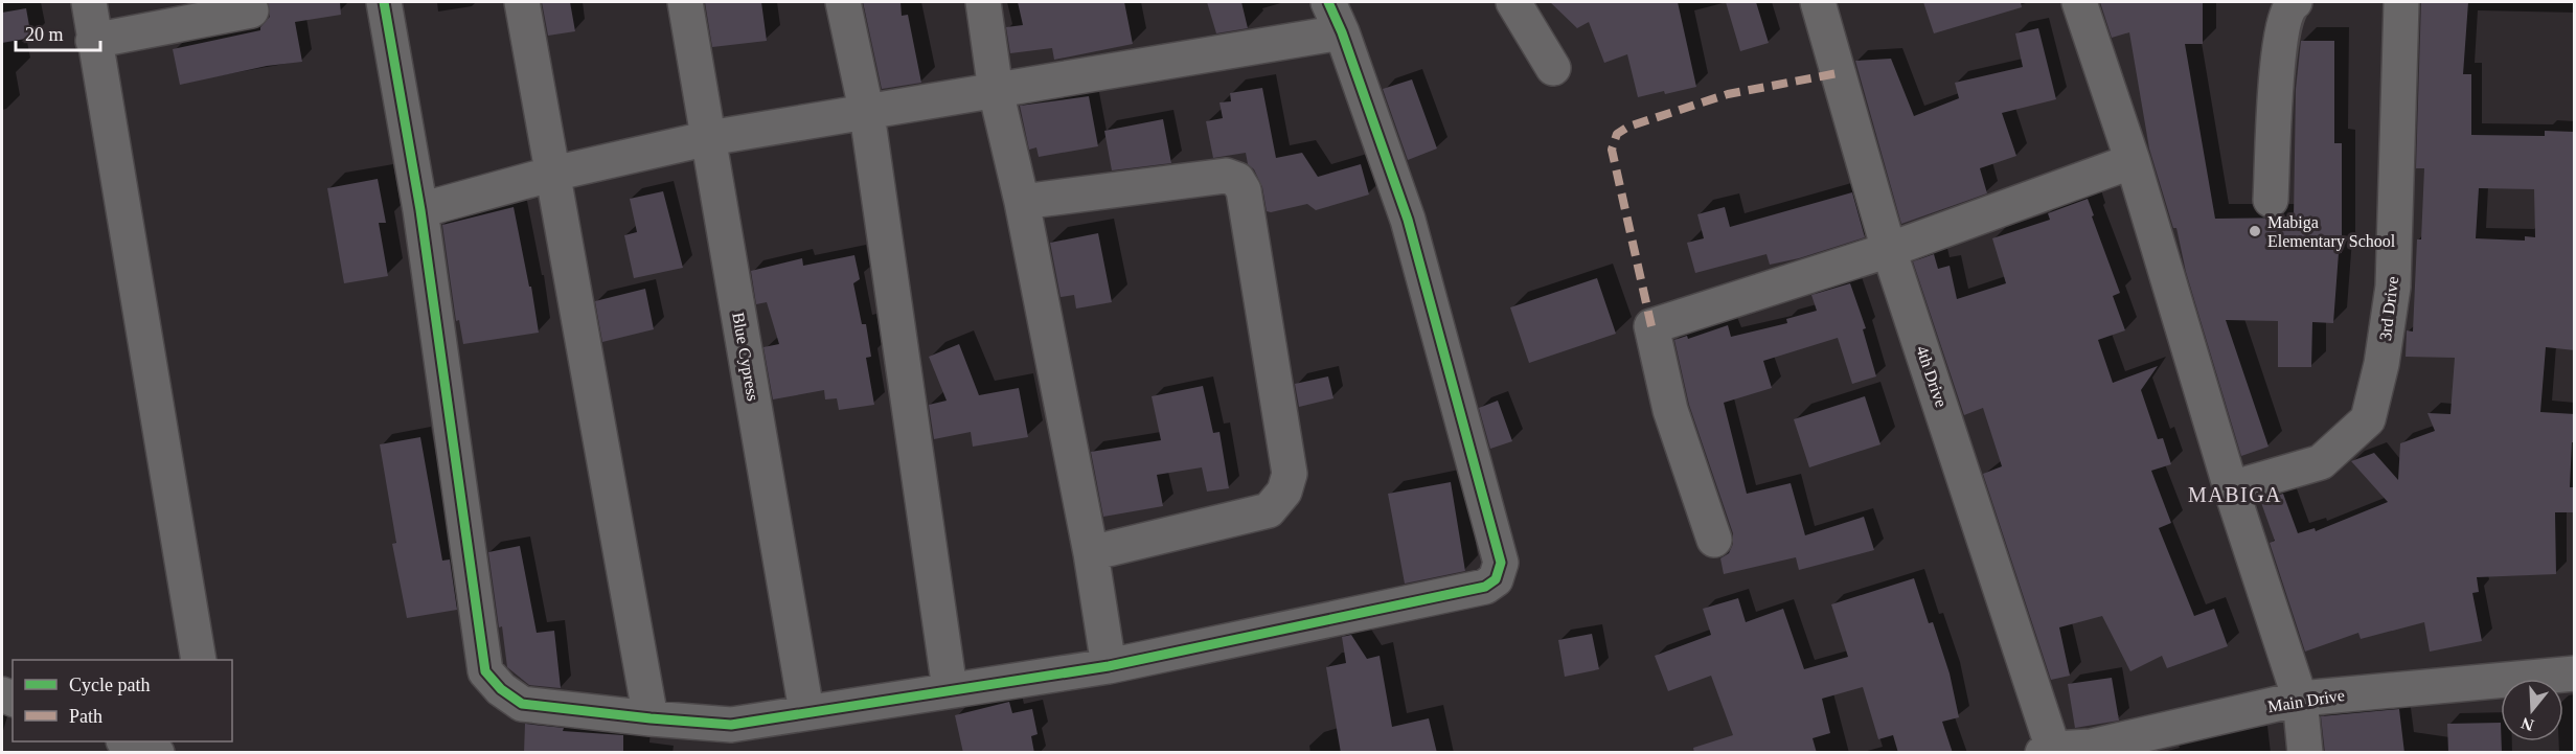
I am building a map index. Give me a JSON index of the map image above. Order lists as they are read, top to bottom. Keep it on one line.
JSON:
{"streets":{"street":["3rd Drive","Blue Cypress","4th Drive","Main Drive"]},"crossings":[["4th Drive","Main Drive"]],"districts":["MABIGA"],"places":["Mabiga Elementary School"],"legend":["Cycle path","Path"],"scale_bar":"20 m","north":"bottom"}
